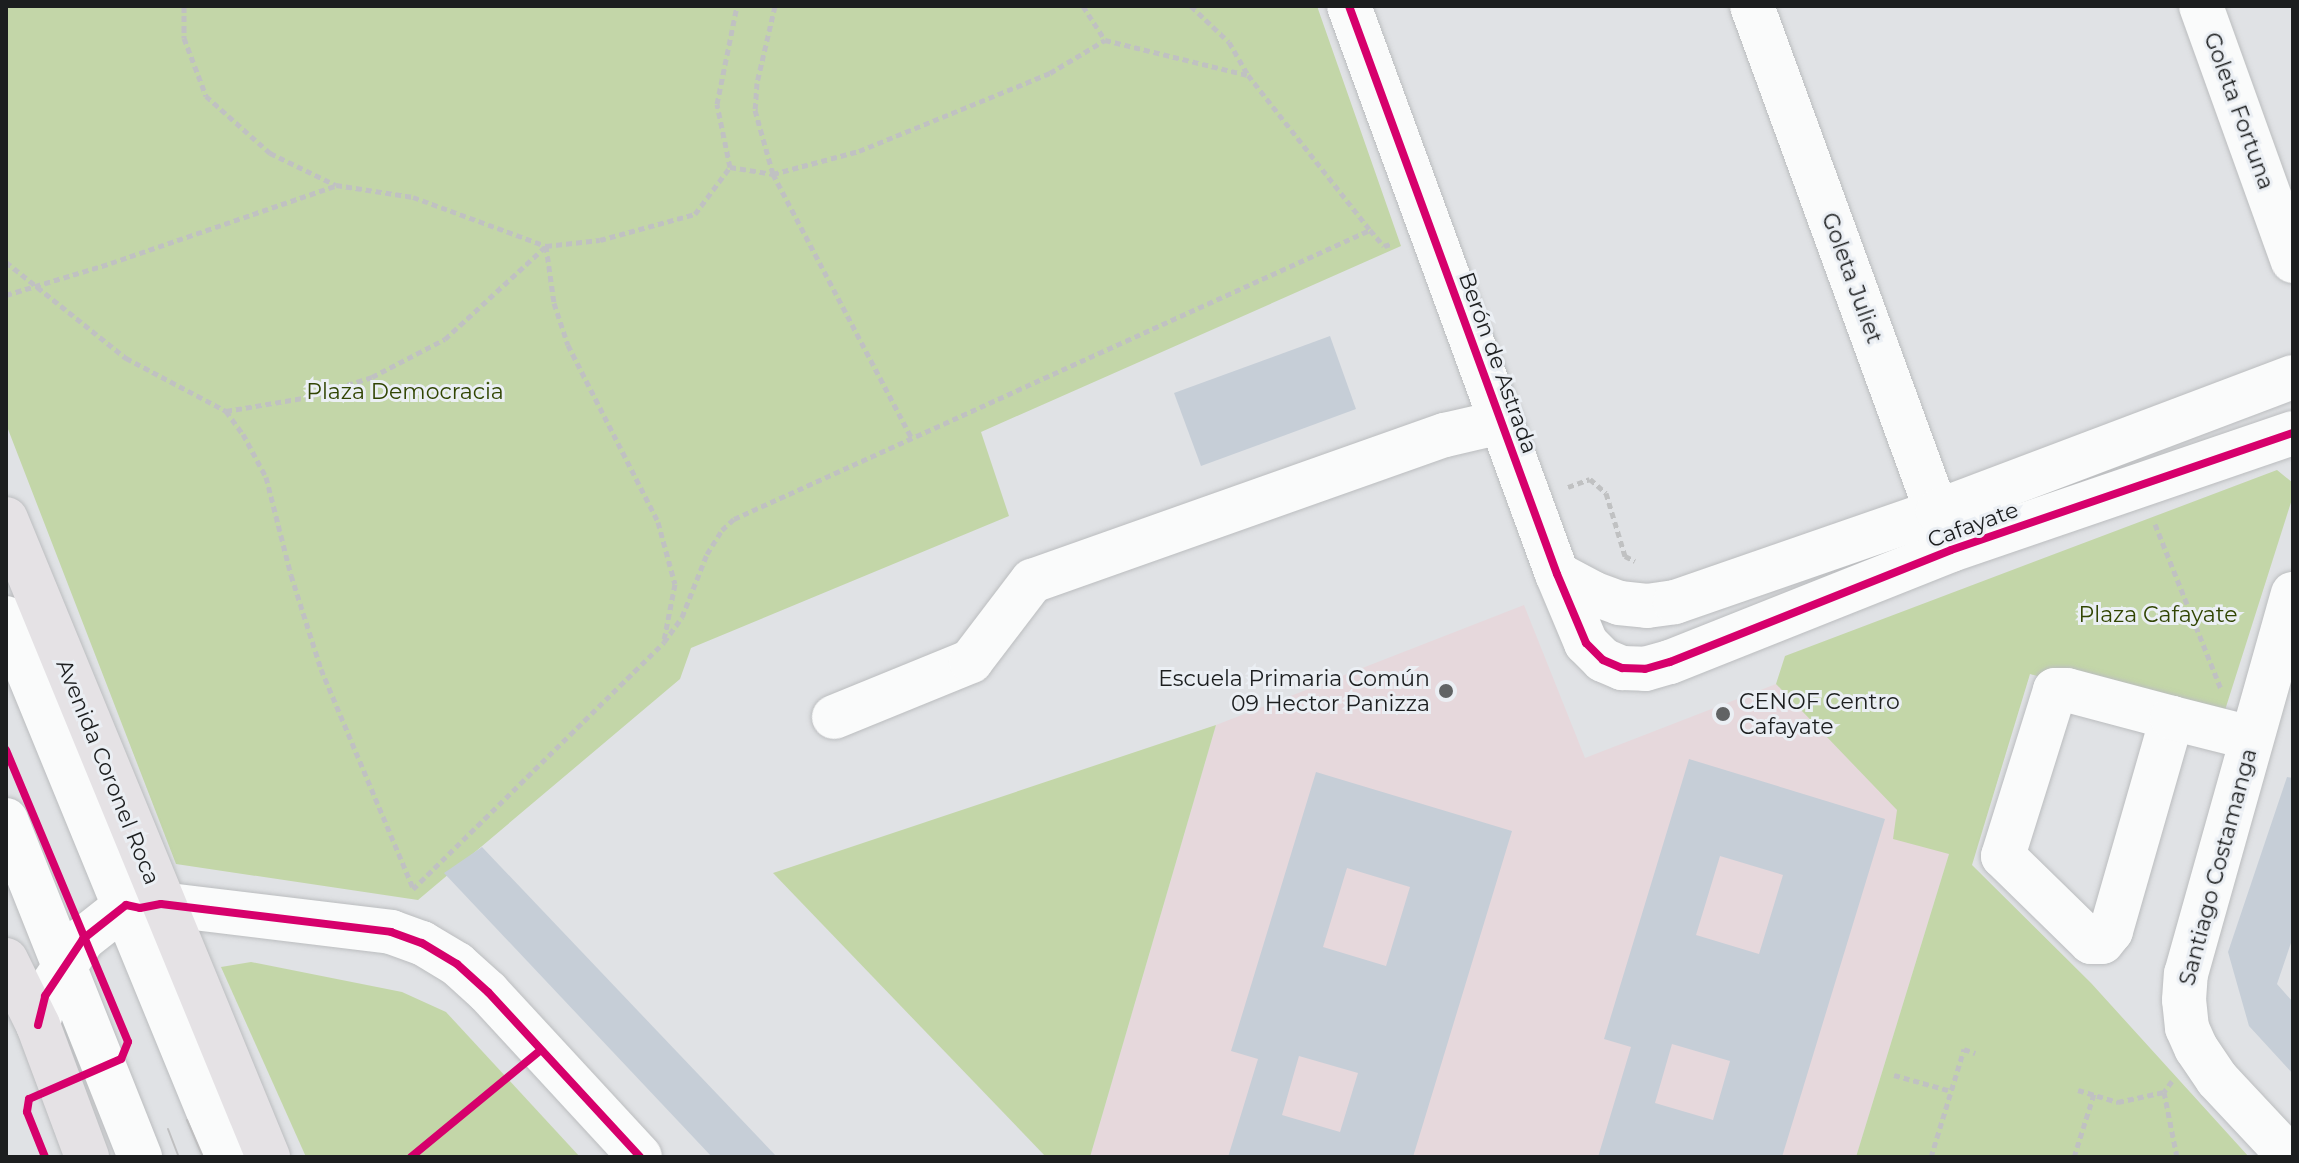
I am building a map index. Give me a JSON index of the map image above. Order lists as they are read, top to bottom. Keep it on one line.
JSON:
{"streets":{"main road":["Avenida Coronel Roca"],"street":["Goleta Fortuna","Goleta Juliet","Berón de Astrada","Cafayate","Santiago Costamanga"]},"crossings":[["Goleta Juliet","Cafayate"],["Berón de Astrada","Cafayate"]],"parks":["Plaza Democracia","Plaza Cafayate"],"places":["Escuela Primaria Común 09 Hector Panizza","CENOF Centro Cafayate"]}
